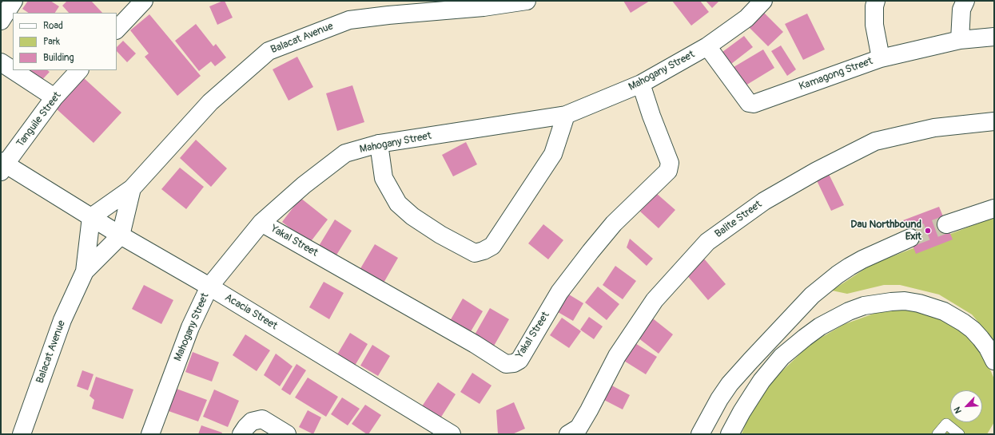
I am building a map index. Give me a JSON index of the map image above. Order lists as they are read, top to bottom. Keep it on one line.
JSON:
{"streets":{"main road":["Balacat Avenue","Mahogany Street","Kamagong Street","Tanguile Street","Balite Street","Yakal Street","Acacia Street"]},"crossings":[["Balacat Avenue","Acacia Street"],["Mahogany Street","Kamagong Street"],["Mahogany Street","Yakal Street"],["Mahogany Street","Acacia Street"],["Tanguile Street","Acacia Street"]],"places":["Dau Northbound Exit"],"legend":["Road","Park","Building"],"north":"bottom left"}
